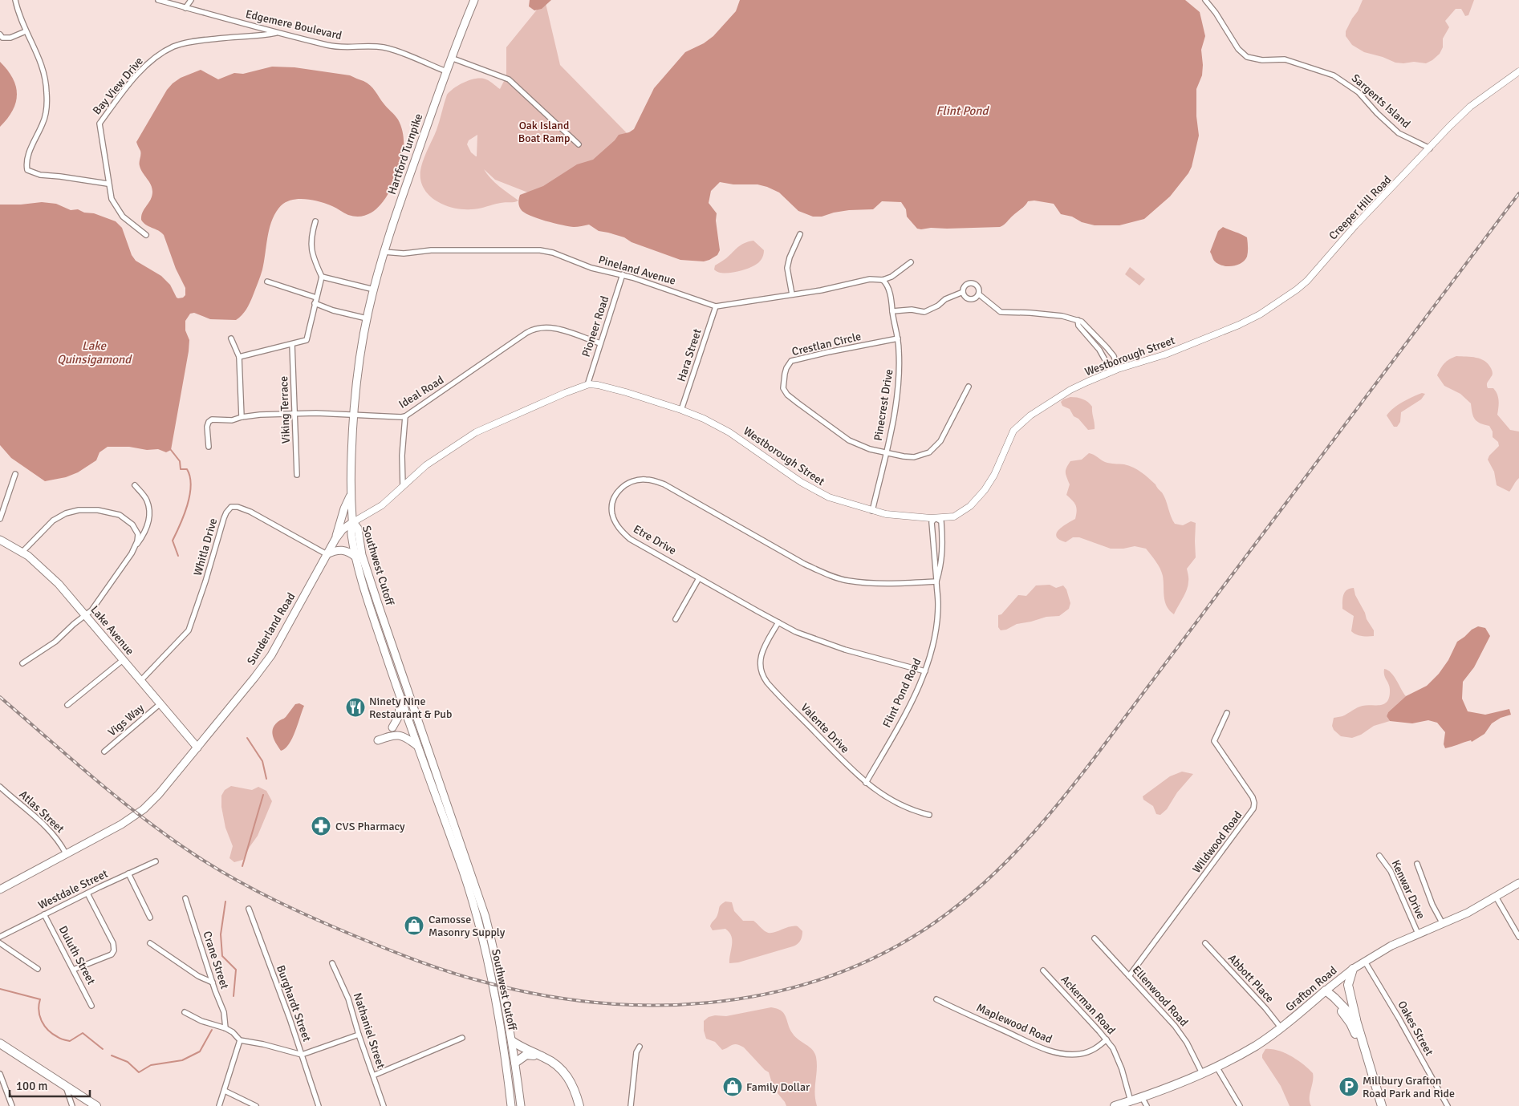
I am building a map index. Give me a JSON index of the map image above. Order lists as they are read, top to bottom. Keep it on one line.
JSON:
{"streets":{"highway":["Grafton Road"],"main road":["Hartford Turnpike","Southwest Cutoff","Sunderland Road","Lake Avenue"],"street":["Edgemere Boulevard","Bay View Drive","Sargents Island","Creeper Hill Road","Pineland Avenue","Pioneer Road","Crestlan Circle","Hara Street","Westborough Street","Ideal Road","Pinecrest Drive","Viking Terrace","Etre Drive","Whitla Drive","Flint Pond Road","Vigs Way","Valente Drive","Atlas Street","Wildwood Road","Westdale Street","Kenwar Drive","Duluth Street","Crane Street","Abbott Place","Ellenwood Road","Burghardt Street","Ackerman Road","Maplewood Road","Oakes Street","Nathaniel Street"]},"crossings":[["Edgemere Boulevard","Bay View Drive"],["Edgemere Boulevard","Hartford Turnpike"],["Sargents Island","Creeper Hill Road"],["Hartford Turnpike","Pineland Avenue"],["Creeper Hill Road","Westborough Street"],["Pineland Avenue","Pioneer Road"],["Pineland Avenue","Hara Street"],["Pineland Avenue","Pinecrest Drive"],["Pioneer Road","Westborough Street"],["Pioneer Road","Ideal Road"],["Crestlan Circle","Pinecrest Drive"],["Hara Street","Westborough Street"],["Westborough Street","Pinecrest Drive"],["Westborough Street","Southwest Cutoff"],["Westborough Street","Sunderland Road"],["Westborough Street","Flint Pond Road"],["Ideal Road","Viking Terrace"],["Etre Drive","Flint Pond Road"],["Etre Drive","Valente Drive"],["Whitla Drive","Sunderland Road"],["Whitla Drive","Lake Avenue"],["Southwest Cutoff","Sunderland Road"],["Sunderland Road","Lake Avenue"],["Sunderland Road","Atlas Street"],["Lake Avenue","Vigs Way"],["Flint Pond Road","Valente Drive"],["Wildwood Road","Ellenwood Road"],["Westdale Street","Duluth Street"],["Kenwar Drive","Grafton Road"],["Abbott Place","Grafton Road"],["Grafton Road","Ellenwood Road"],["Grafton Road","Ackerman Road"],["Grafton Road","Oakes Street"],["Ackerman Road","Maplewood Road"]],"water":["Flint Pond","Lake Quinsigamond"],"parks":["Oak Island Boat Ramp"],"places":{"restaurant":["Ninety Nine Restaurant & Pub"],"pharmacy":["CVS Pharmacy"],"shop":["Camosse Masonry Supply","Family Dollar"],"parking":["Millbury Grafton Road Park and Ride"]},"scale_bar":"100 m"}
